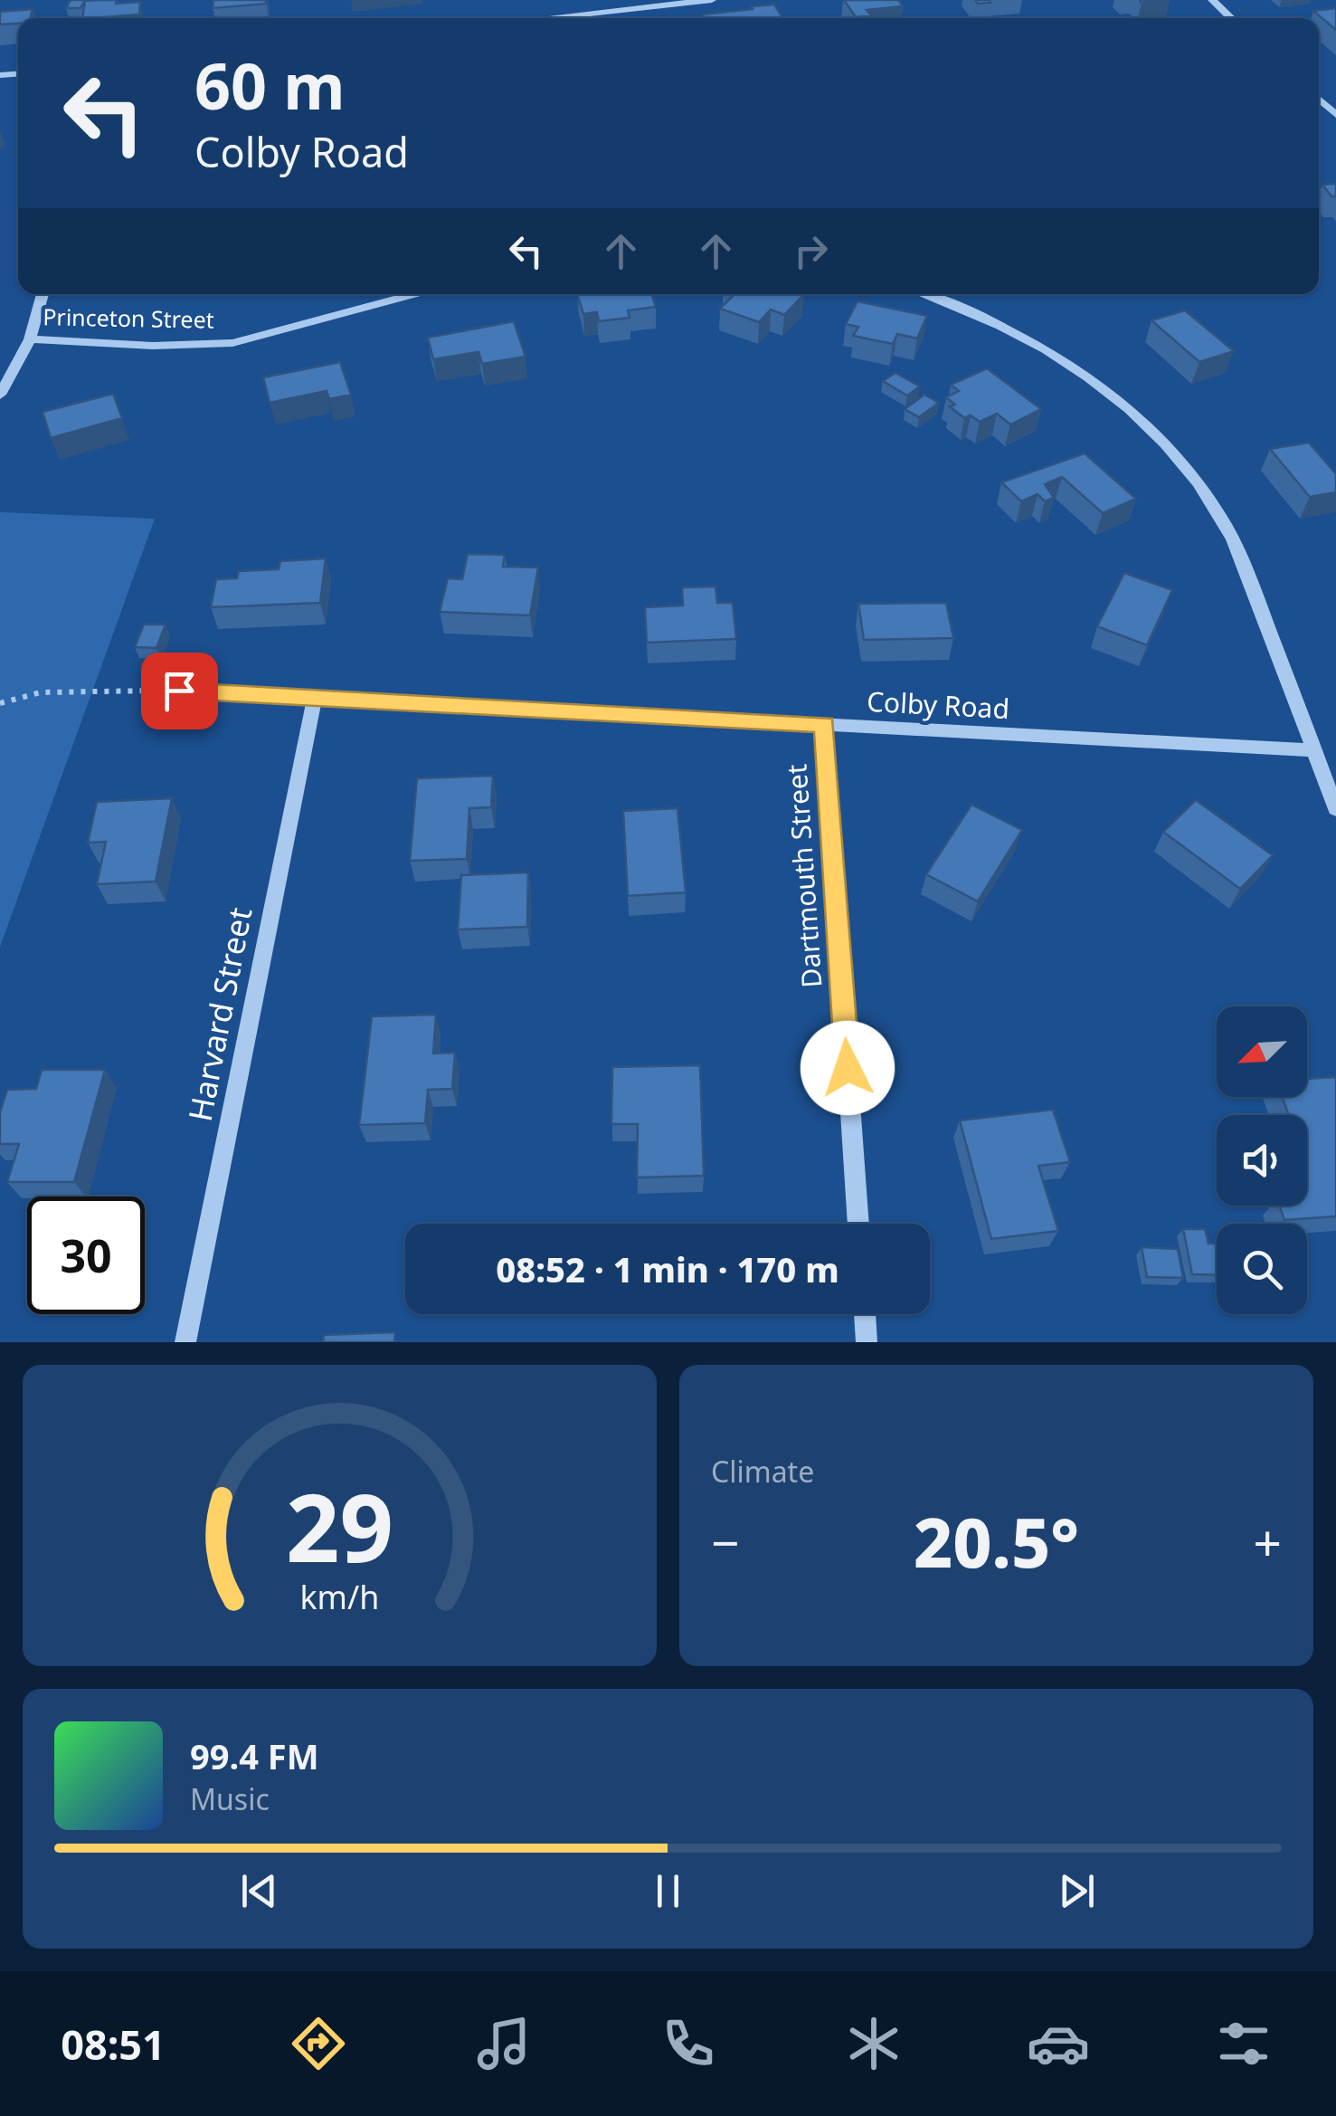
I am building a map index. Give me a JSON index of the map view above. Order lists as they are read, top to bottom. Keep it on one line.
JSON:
{"streets":{"street":["Princeton Street","Colby Road","Dartmouth Street","Harvard Street"]},"crossings":[["Colby Road","Dartmouth Street"],["Colby Road","Harvard Street"]],"north":"bottom left","page":{"turn":["60 m","Colby Road"],"limit":"30","trip":"08:52 · 1 min · 170 m","tile":"Climate","heat":["−","20.5°","+"],"song":["99.4 FM","Music"],"tabs":"08:51","gauge":["29","km/h"]}}
